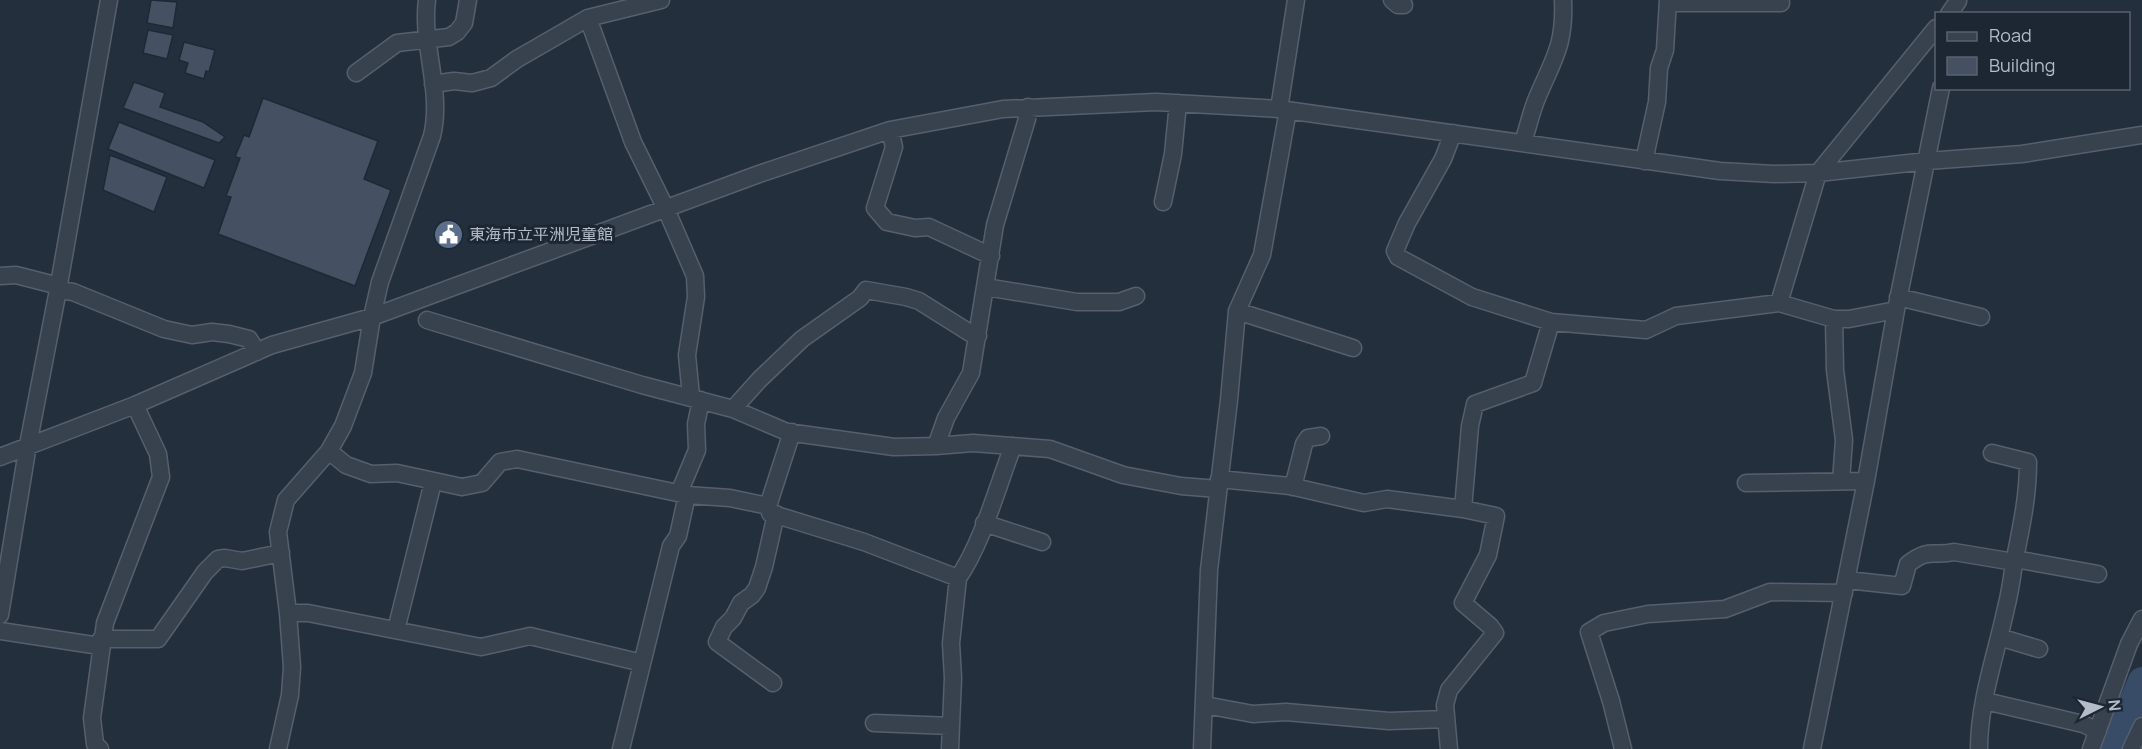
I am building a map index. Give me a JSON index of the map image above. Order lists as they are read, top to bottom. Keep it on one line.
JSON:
{"places":{"public building":["東海市立平洲児童館"]},"legend":["Road","Building"],"north":"right"}
